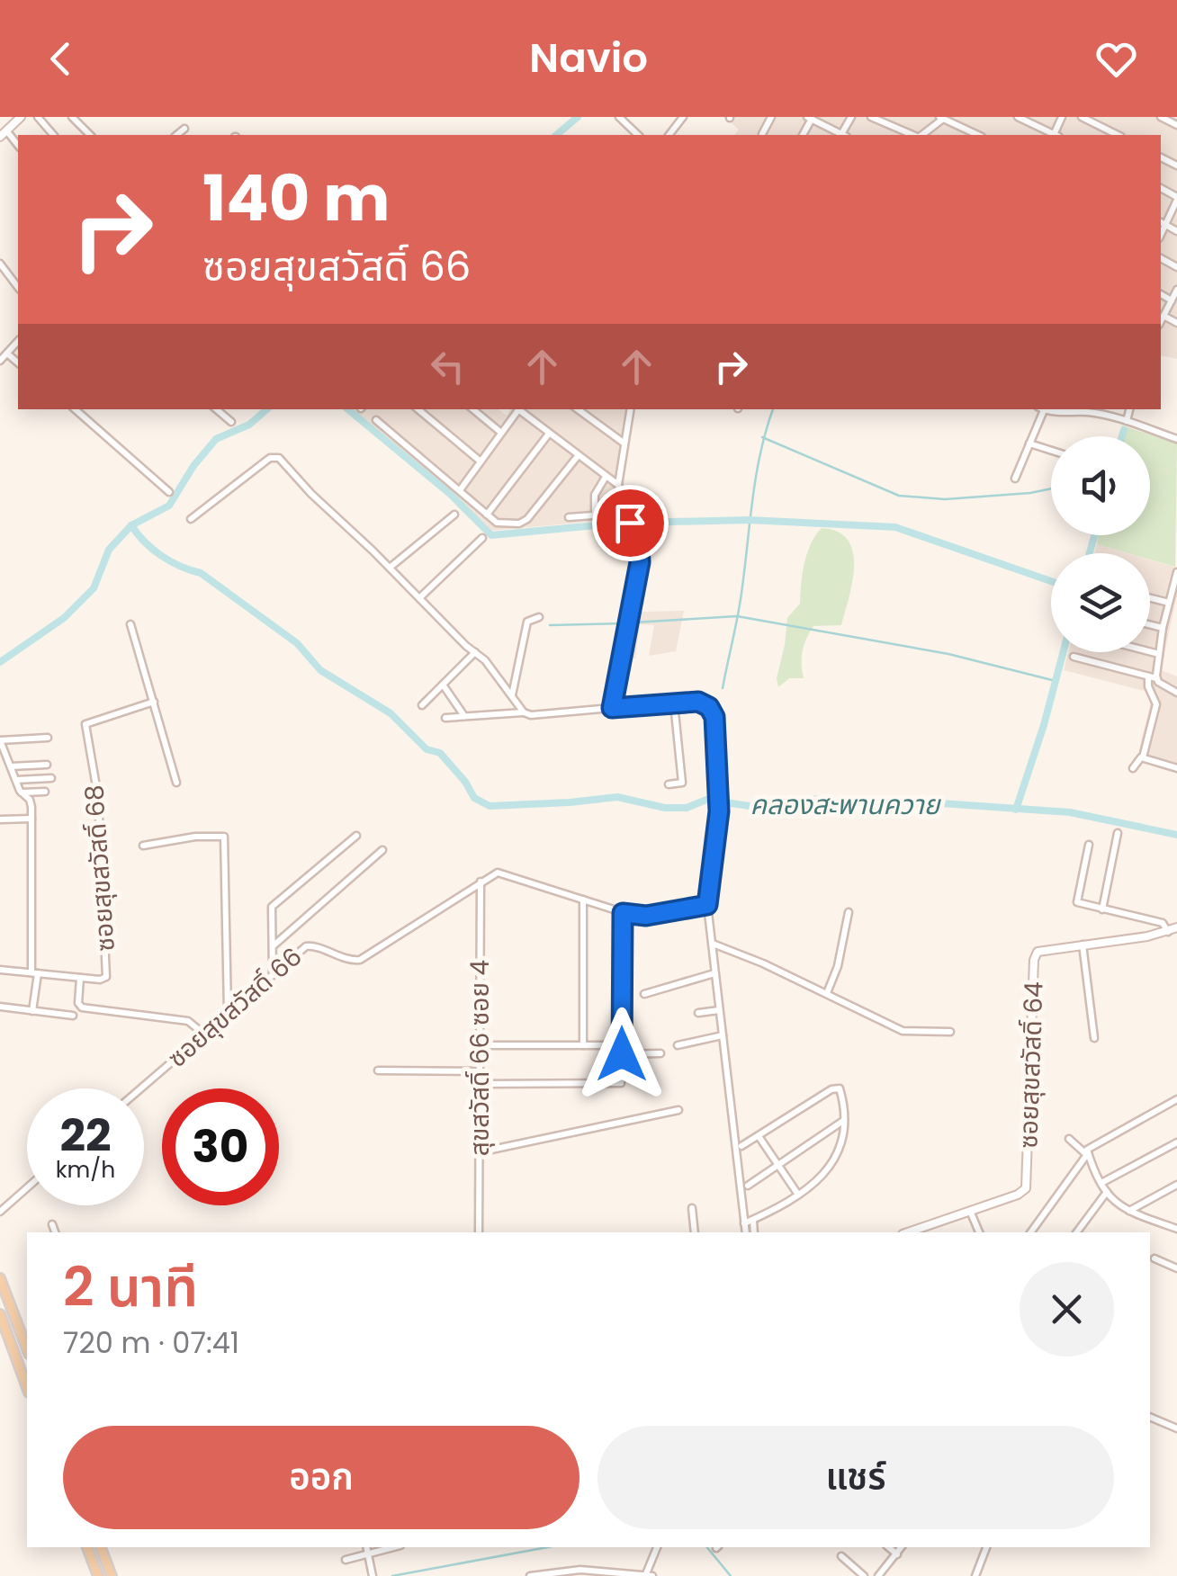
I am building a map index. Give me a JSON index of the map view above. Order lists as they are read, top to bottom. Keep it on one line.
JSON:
{"streets":{"street":["ซอยสุขสวัสดิ์ 68","ซอยสุขสวัสดิ์ 66","สุขสวัสดิ์ 66 ซอย 4","ซอยสุขสวัสดิ์ 64"]},"crossings":[["ซอยสุขสวัสดิ์ 66","สุขสวัสดิ์ 66 ซอย 4"]],"water":["คลองสะพานควาย"],"page":{"header":"Navio","turn":["140 m","ซอยสุขสวัสดิ์ 66"],"speed":"22 km/h","limit":"30","heading":["2 นาที","720 m · 07:41"],"buttons":["ออก","แชร์"]}}
